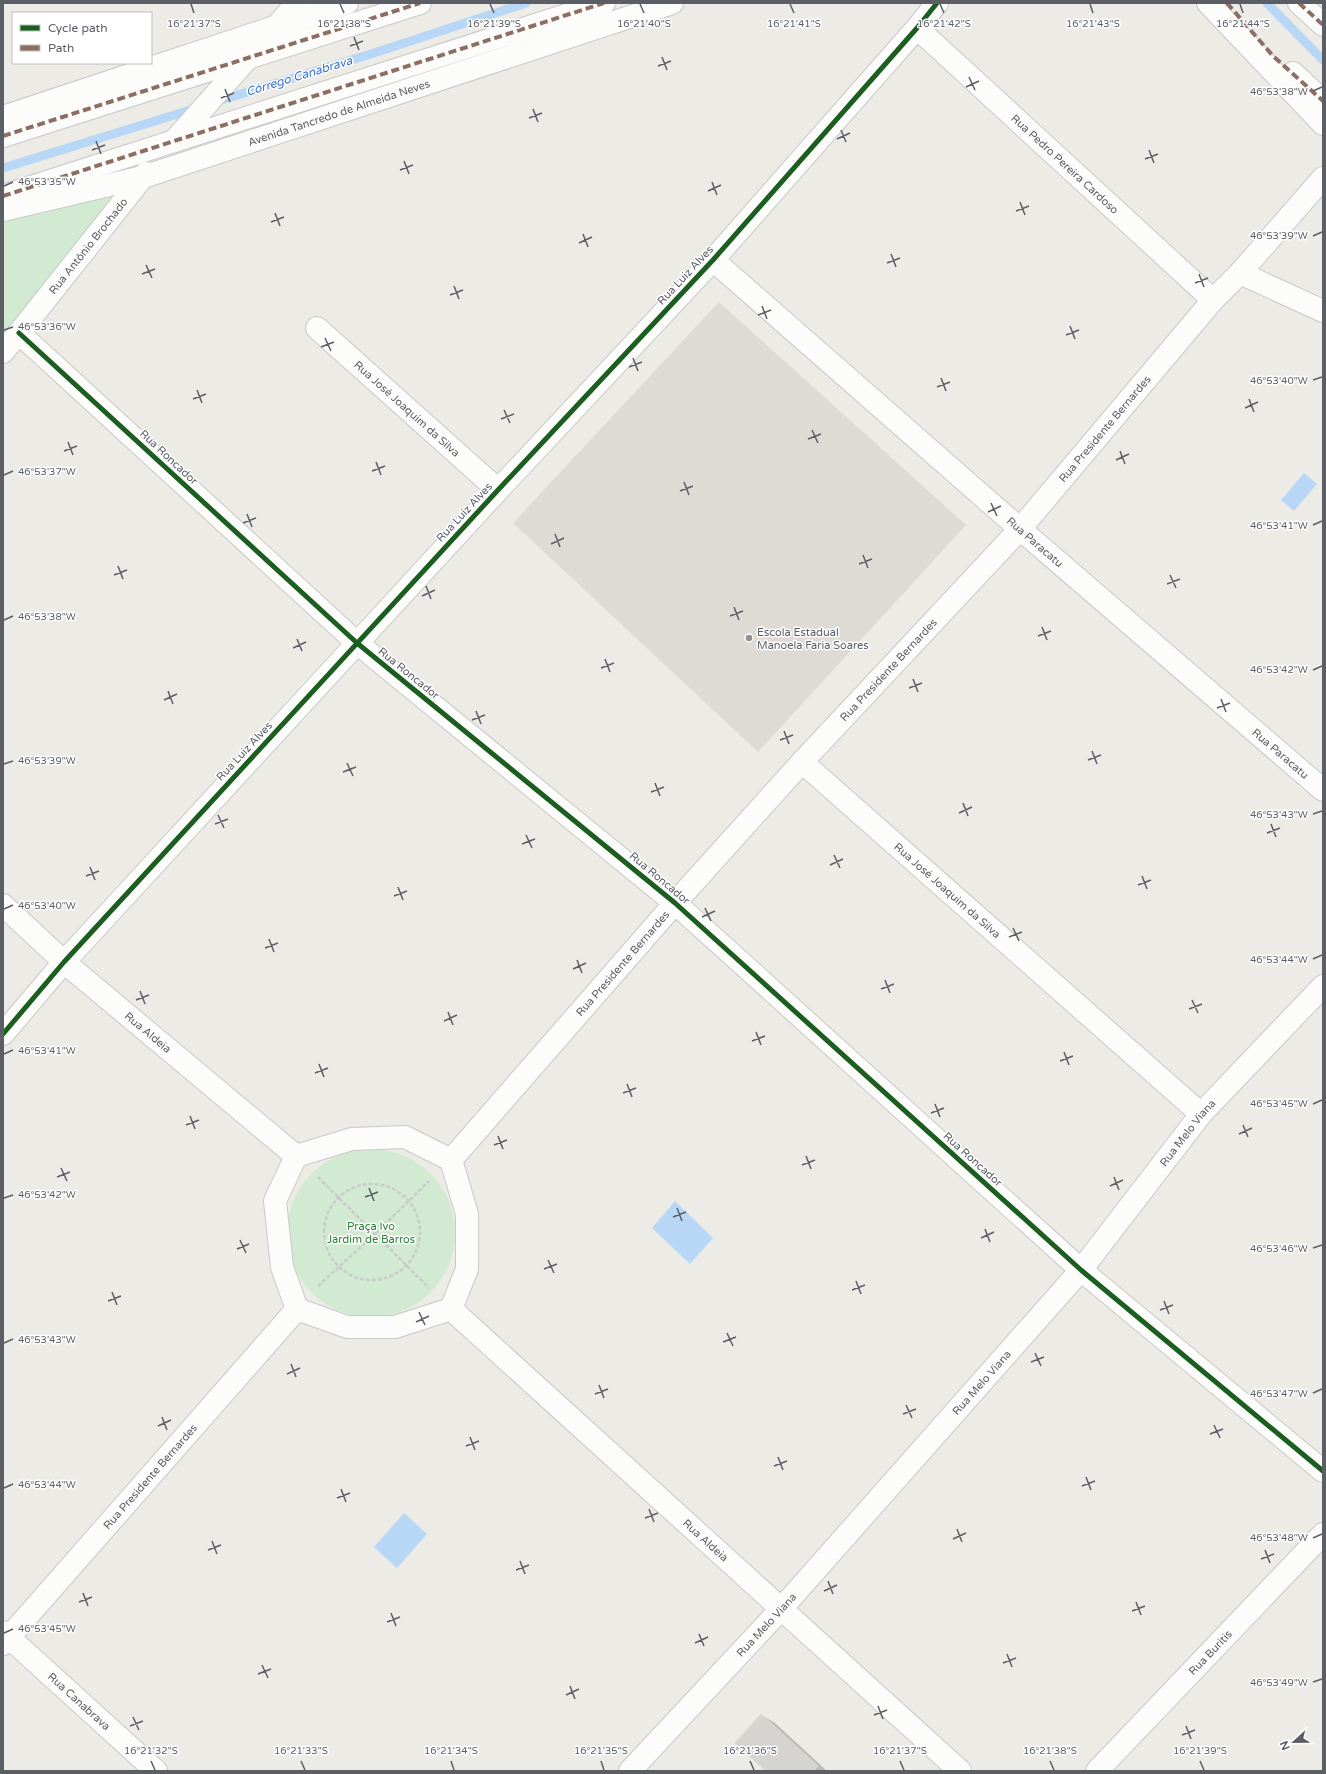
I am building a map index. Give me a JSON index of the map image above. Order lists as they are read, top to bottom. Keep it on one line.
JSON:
{"streets":{"street":["Avenida Tancredo de Almeida Neves","Rua Pedro Pereira Cardoso","Rua Antônio Brochado","Rua Luiz Alves","Rua José Joaquim da Silva","Rua Presidente Bernardes","Rua Roncador","Rua Paracatu","Rua Aldeia","Rua Melo Viana","Rua Buritis","Rua Canabrava"]},"crossings":[["Avenida Tancredo de Almeida Neves","Rua Antônio Brochado"],["Rua Pedro Pereira Cardoso","Rua Luiz Alves"],["Rua Pedro Pereira Cardoso","Rua Presidente Bernardes"],["Rua Antônio Brochado","Rua Roncador"],["Rua Luiz Alves","Rua José Joaquim da Silva"],["Rua Luiz Alves","Rua Roncador"],["Rua Luiz Alves","Rua Paracatu"],["Rua Luiz Alves","Rua Aldeia"],["Rua José Joaquim da Silva","Rua Presidente Bernardes"],["Rua José Joaquim da Silva","Rua Melo Viana"],["Rua Presidente Bernardes","Rua Roncador"],["Rua Presidente Bernardes","Rua Paracatu"],["Rua Presidente Bernardes","Rua Canabrava"],["Rua Roncador","Rua Melo Viana"],["Rua Aldeia","Rua Melo Viana"]],"water":["Córrego Canabrava"],"parks":["Praça Ivo Jardim de Barros"],"places":["Escola Estadual Manoela Faria Soares"],"legend":["Cycle path","Path"],"north":"left","coordinates":["16°21'37\"S","16°21'38\"S","16°21'39\"S","16°21'40\"S","16°21'41\"S","16°21'42\"S","16°21'43\"S","16°21'44\"S","46°53'38\"W","46°53'35\"W","46°53'39\"W","46°53'36\"W","46°53'40\"W","46°53'37\"W","46°53'41\"W","46°53'42\"W","46°53'43\"W","46°53'44\"W","46°53'45\"W","46°53'46\"W","46°53'47\"W","46°53'48\"W","46°53'49\"W","16°21'32\"S","16°21'33\"S","16°21'34\"S","16°21'35\"S","16°21'36\"S"]}
